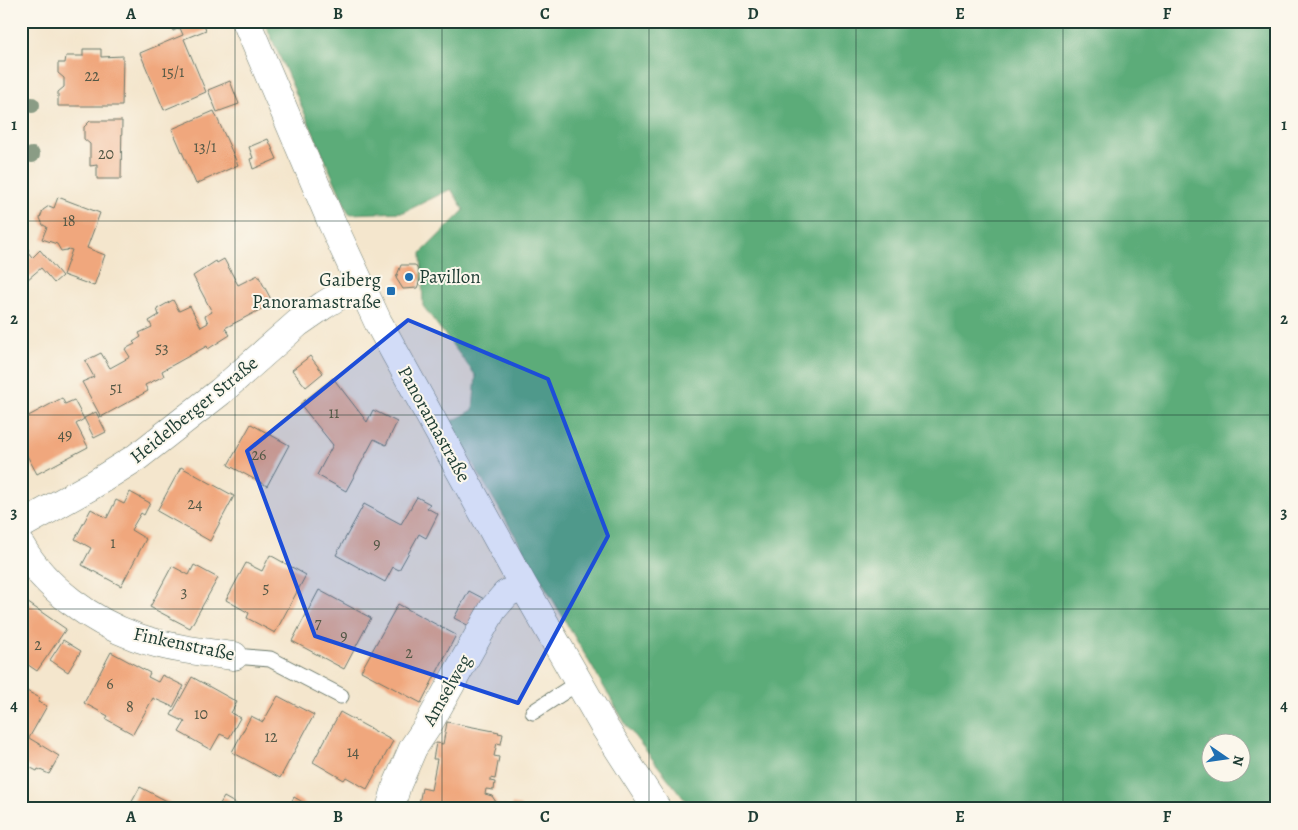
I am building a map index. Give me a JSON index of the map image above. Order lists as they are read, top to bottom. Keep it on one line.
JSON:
{"streets":{"street":["Heidelberger Straße","Panoramastraße","Finkenstraße","Amselweg"]},"crossings":[["Heidelberger Straße","Panoramastraße"],["Panoramastraße","Amselweg"]],"places":{"other":["Pavillon"],"transit":["Gaiberg Panoramastraße"]},"house_numbers":["15/1","22","13/1","20","18","53","51","11","49","26","24","1","9","5","3","7","9","2","2","6","8","10","12","14"],"north":"right","grid":{"columns":["A","B","C","D","E","F"],"rows":["1","2","3","4"]}}
